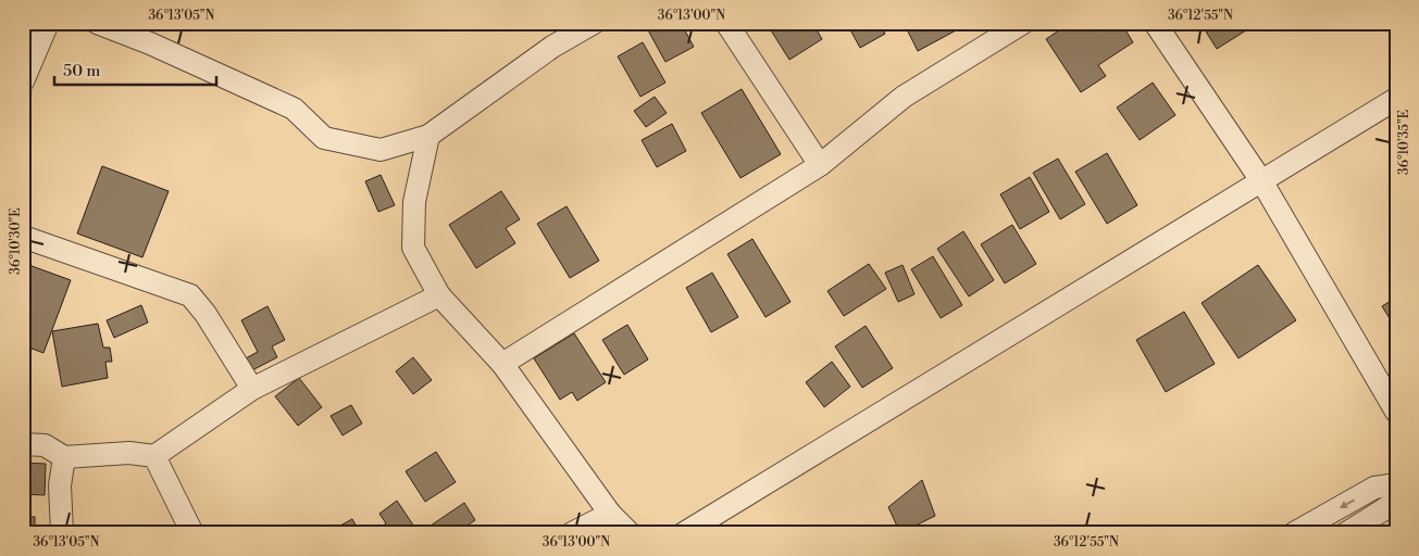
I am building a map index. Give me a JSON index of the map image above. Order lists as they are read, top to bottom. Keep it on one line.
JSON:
{"scale_bar":"50 m","coordinates":["36°13'05\"N","36°13'00\"N","36°12'55\"N","36°10'35\"E","36°10'30\"E"]}
